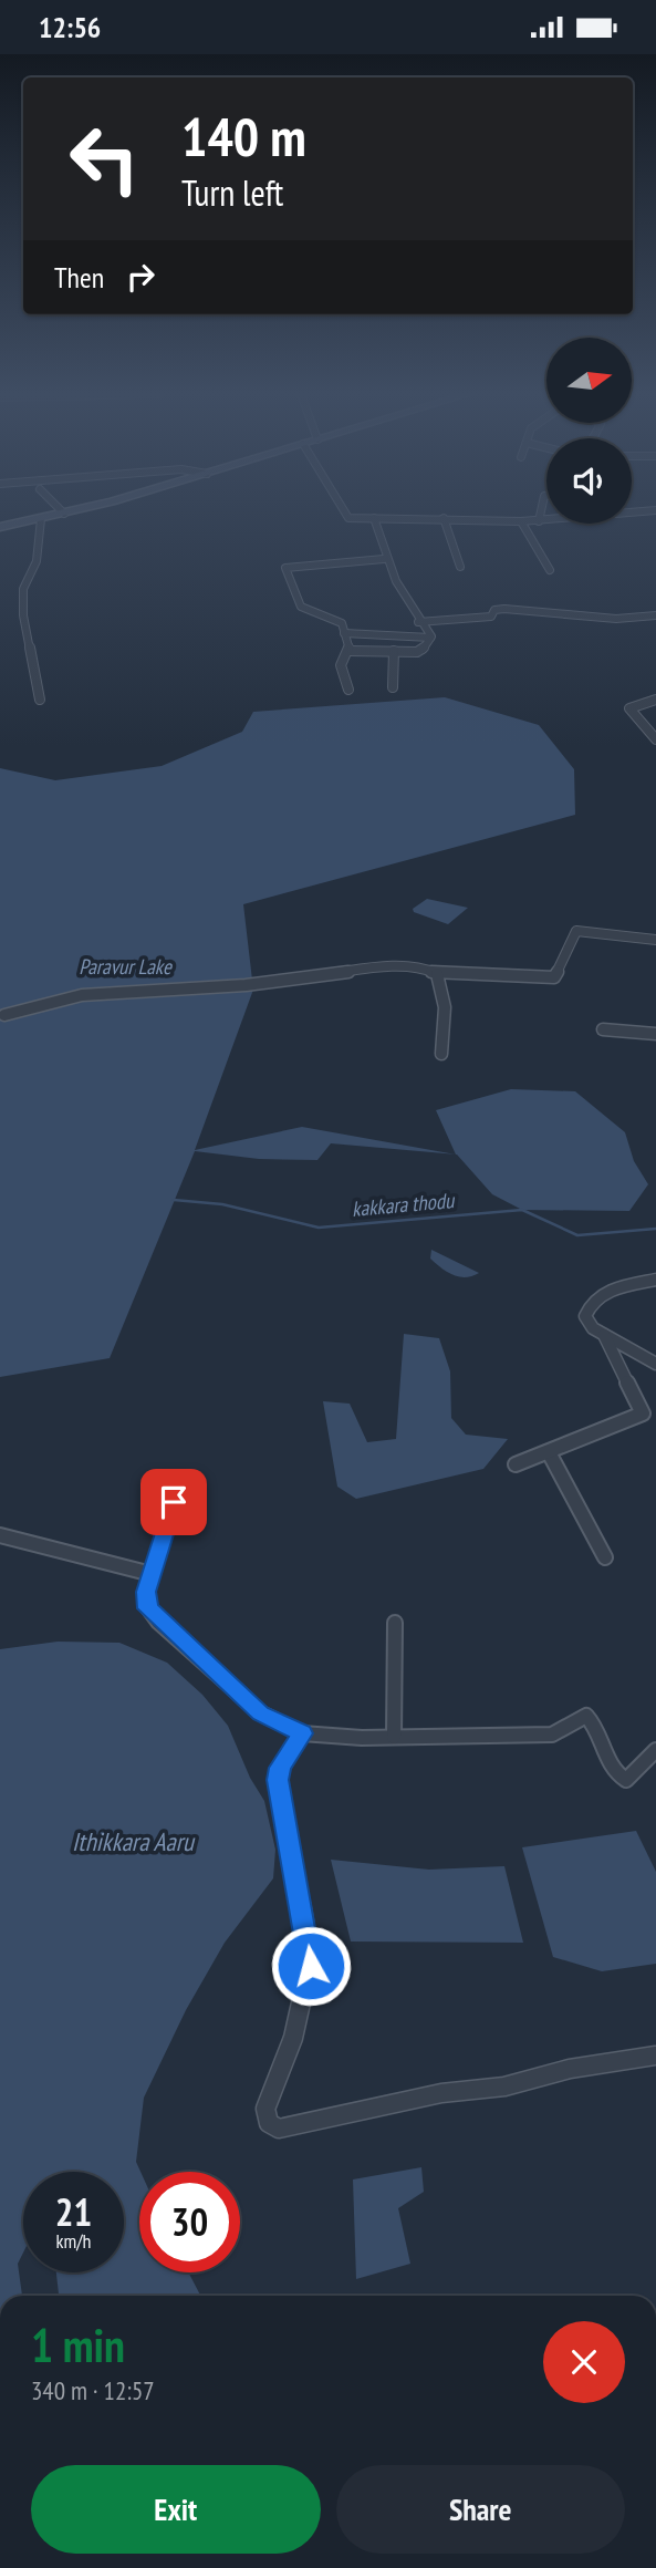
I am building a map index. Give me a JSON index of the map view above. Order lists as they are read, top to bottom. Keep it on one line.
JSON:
{"water":["Paravur Lake","kakkara thodu","Ithikkara Aaru"],"north":"right","page":{"status":"12:56","turn":["140 m","Turn left"],"then":"Then","speed":"21 km/h","limit":"30","heading":["1 min","340 m · 12:57"],"buttons":["Exit","Share"]}}
